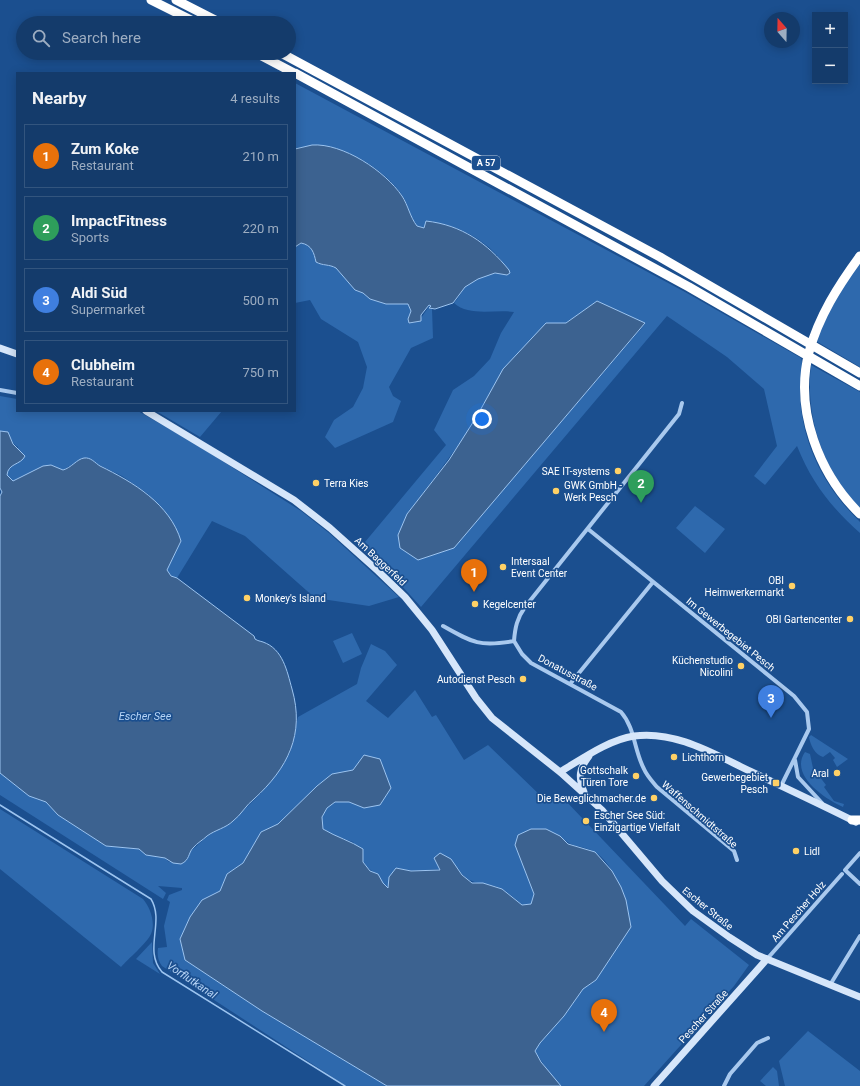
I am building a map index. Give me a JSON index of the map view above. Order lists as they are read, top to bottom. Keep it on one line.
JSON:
{"streets":{"highway":["A 57"],"main road":["Am Baggerfeld","Escher Straße","Pescher Straße"],"street":["Im Gewerbegebiet Pesch","Donatusstraße","Waffenschmidtstraße","Am Pescher Holz"]},"crossings":[["Am Baggerfeld","Escher Straße"],["Donatusstraße","Waffenschmidtstraße"],["Escher Straße","Am Pescher Holz"],["Escher Straße","Pescher Straße"],["Am Pescher Holz","Pescher Straße"]],"water":["Escher See","Vorflutkanal"],"places":{"other":["SAE IT-systems","Terra Kies","GWK GmbH - Werk Pesch","Intersaal Event Center","OBI Heimwerkermarkt","Monkey's Island","Kegelcenter","OBI Gartencenter","Küchenstudio Nicolini","Autodienst Pesch","Lichthorn","Aral","Gottschalk Türen Tore","Die Beweglichmacher.de","Escher See Süd: Einzigartige Vielfalt","Lidl"],"transit":["Gewerbegebiet Pesch"]},"north":"top","page":{"map_buttons":["+","−"],"search":"Search here","heading":["Nearby","4 results"],"list":[{"mark":"1","name":"Zum Koke","note":"Restaurant","value":"210 m"},{"mark":"2","name":"ImpactFitness","note":"Sports","value":"220 m"},{"mark":"3","name":"Aldi Süd","note":"Supermarket","value":"500 m"},{"mark":"4","name":"Clubheim","note":"Restaurant","value":"750 m"}],"pins":["2","1","3","4"]}}
